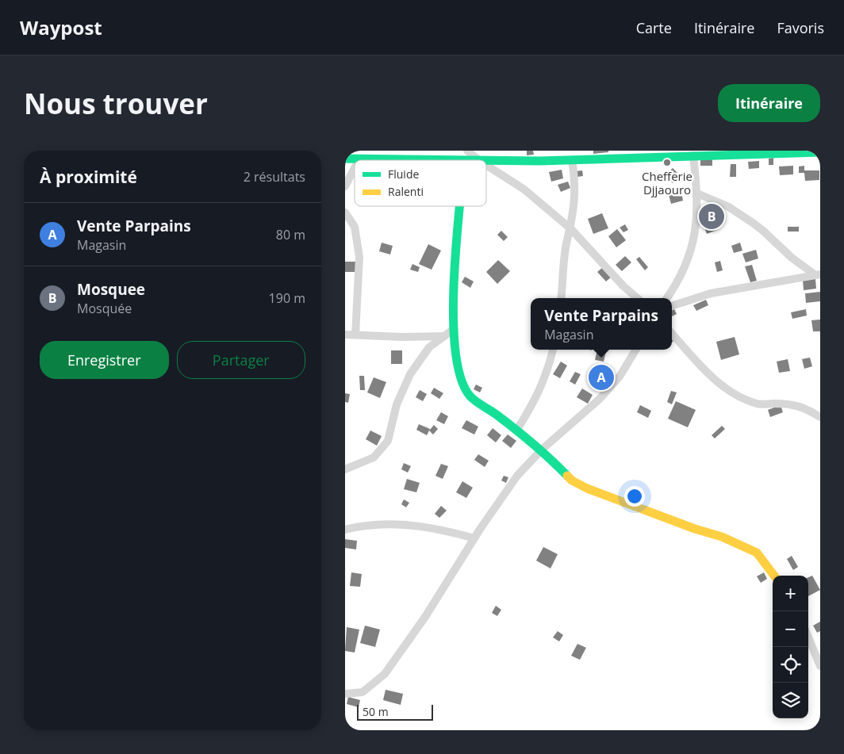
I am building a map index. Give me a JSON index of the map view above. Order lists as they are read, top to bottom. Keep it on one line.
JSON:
{"places":["Chefferie Djjaouro"],"legend":["Fluide","Ralenti"],"scale_bar":"50 m","page":{"header":"Waypost","nav":["Carte","Itinéraire","Favoris"],"buttons":["Itinéraire",["Enregistrer","Partager"]],"title":"Nous trouver","heading":["À proximité","2 résultats"],"list":[{"mark":"A","name":"Vente Parpains","note":"Magasin","value":"80 m"},{"mark":"B","name":"Mosquee","note":"Mosquée","value":"190 m"}],"pins":["B","A"],"popup":["Vente Parpains","Magasin"],"map_buttons":["+","−"],"scale":"50 m"}}
